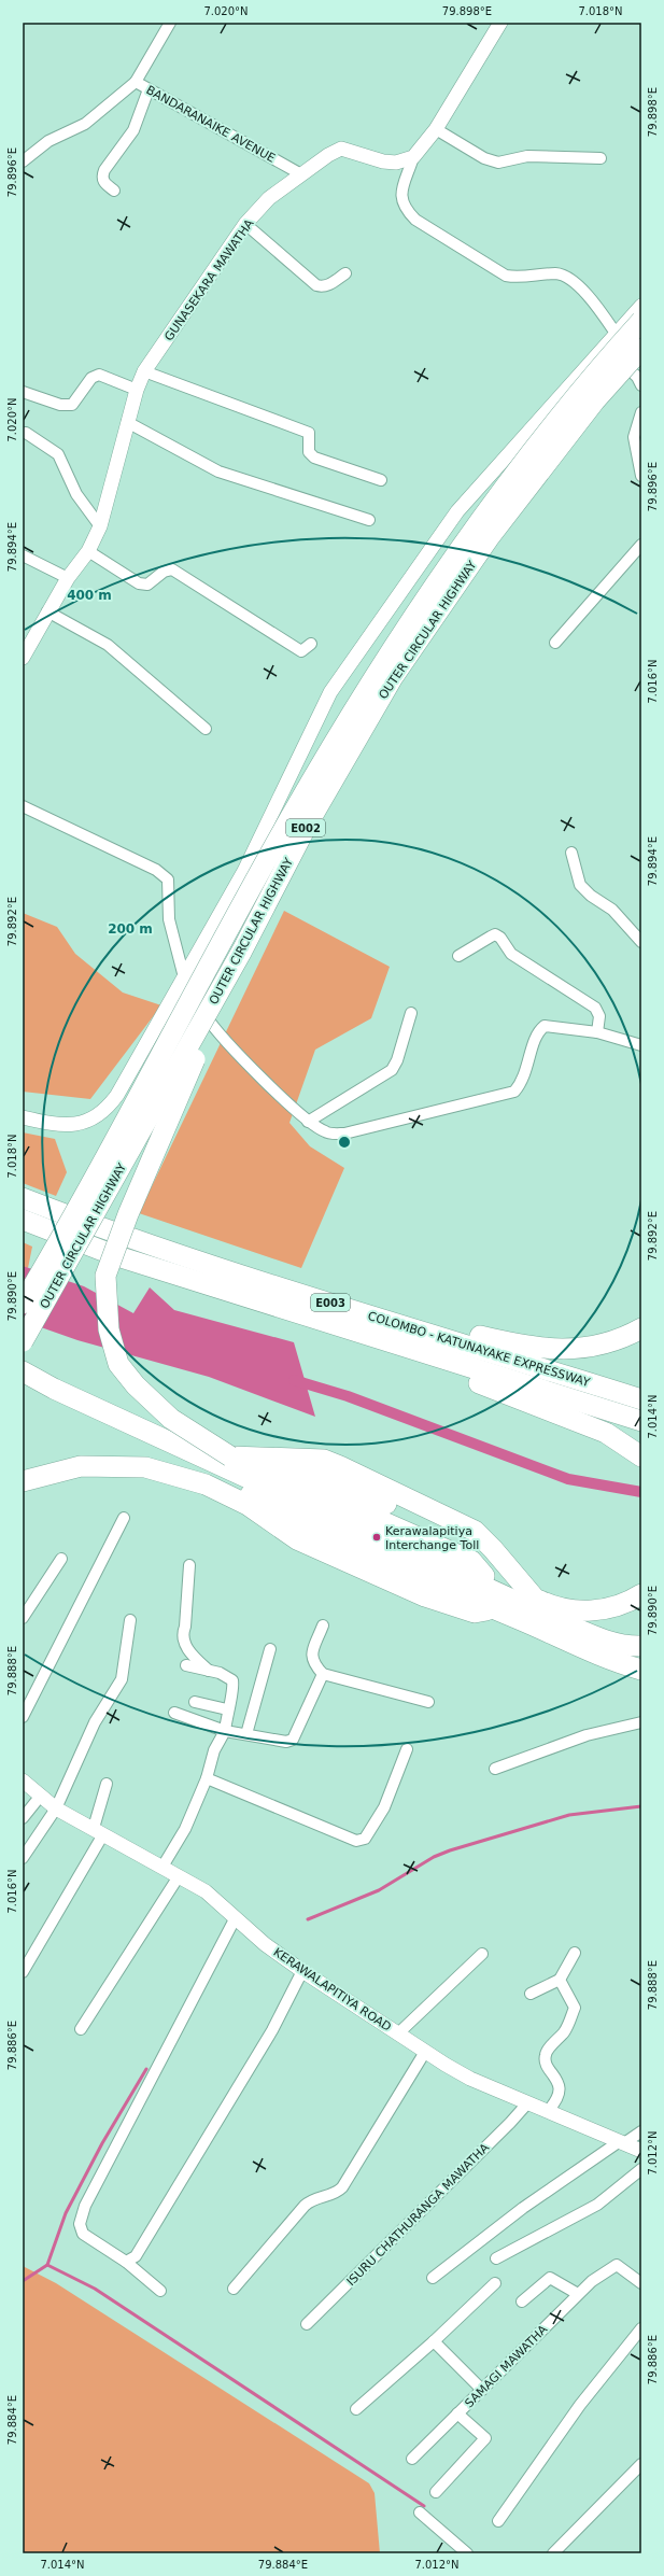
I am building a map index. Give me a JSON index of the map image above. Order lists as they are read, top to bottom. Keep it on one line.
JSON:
{"streets":{"highway":["OUTER CIRCULAR HIGHWAY","E002","E003","COLOMBO - KATUNAYAKE EXPRESSWAY"],"street":["BANDARANAIKE AVENUE","GUNASEKARA MAWATHA","KERAWALAPITIYA ROAD","ISURU CHATHURANGA MAWATHA","SAMAGI MAWATHA"]},"crossings":[["BANDARANAIKE AVENUE","GUNASEKARA MAWATHA"],["KERAWALAPITIYA ROAD","ISURU CHATHURANGA MAWATHA"]],"places":["Kerawalapitiya Interchange Toll"],"coordinates":["7.020°N","79.898°E","7.018°N","79.896°E","79.894°E","7.016°N","79.892°E","79.890°E","7.014°N","79.888°E","79.886°E","7.012°N","79.884°E"],"rings":["400 m","200 m"]}
